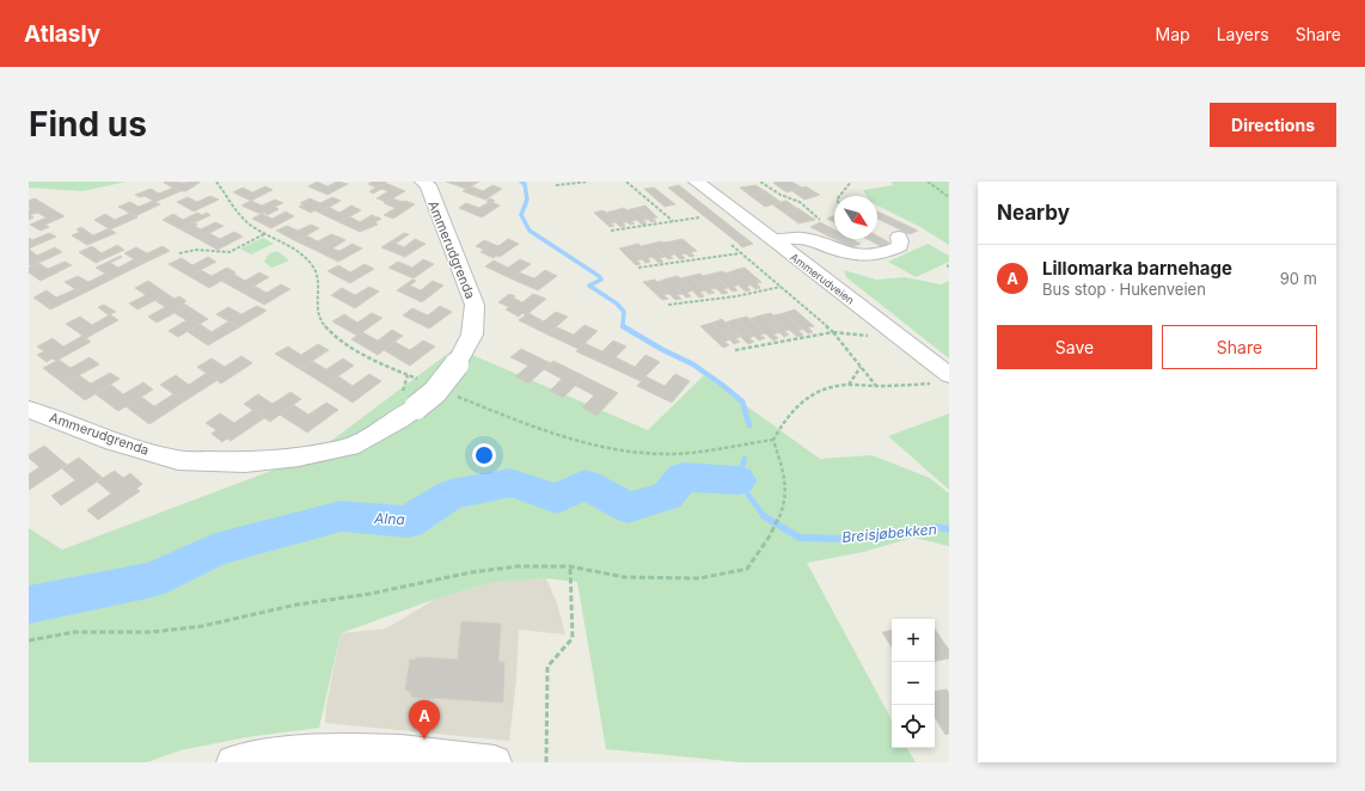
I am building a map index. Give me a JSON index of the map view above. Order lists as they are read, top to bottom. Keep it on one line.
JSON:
{"streets":{"street":["Ammerudgrenda","Ammerudveien"]},"water":["Alna","Breisjøbekken"],"north":"bottom right","page":{"header":"Atlasly","nav":["Map","Layers","Share"],"buttons":["Directions",["Save","Share"]],"title":"Find us","heading":"Nearby","list":[{"mark":"A","name":"Lillomarka barnehage","note":"Bus stop · Hukenveien","value":"90 m"}],"map_buttons":["+","−"],"pins":"A"}}
